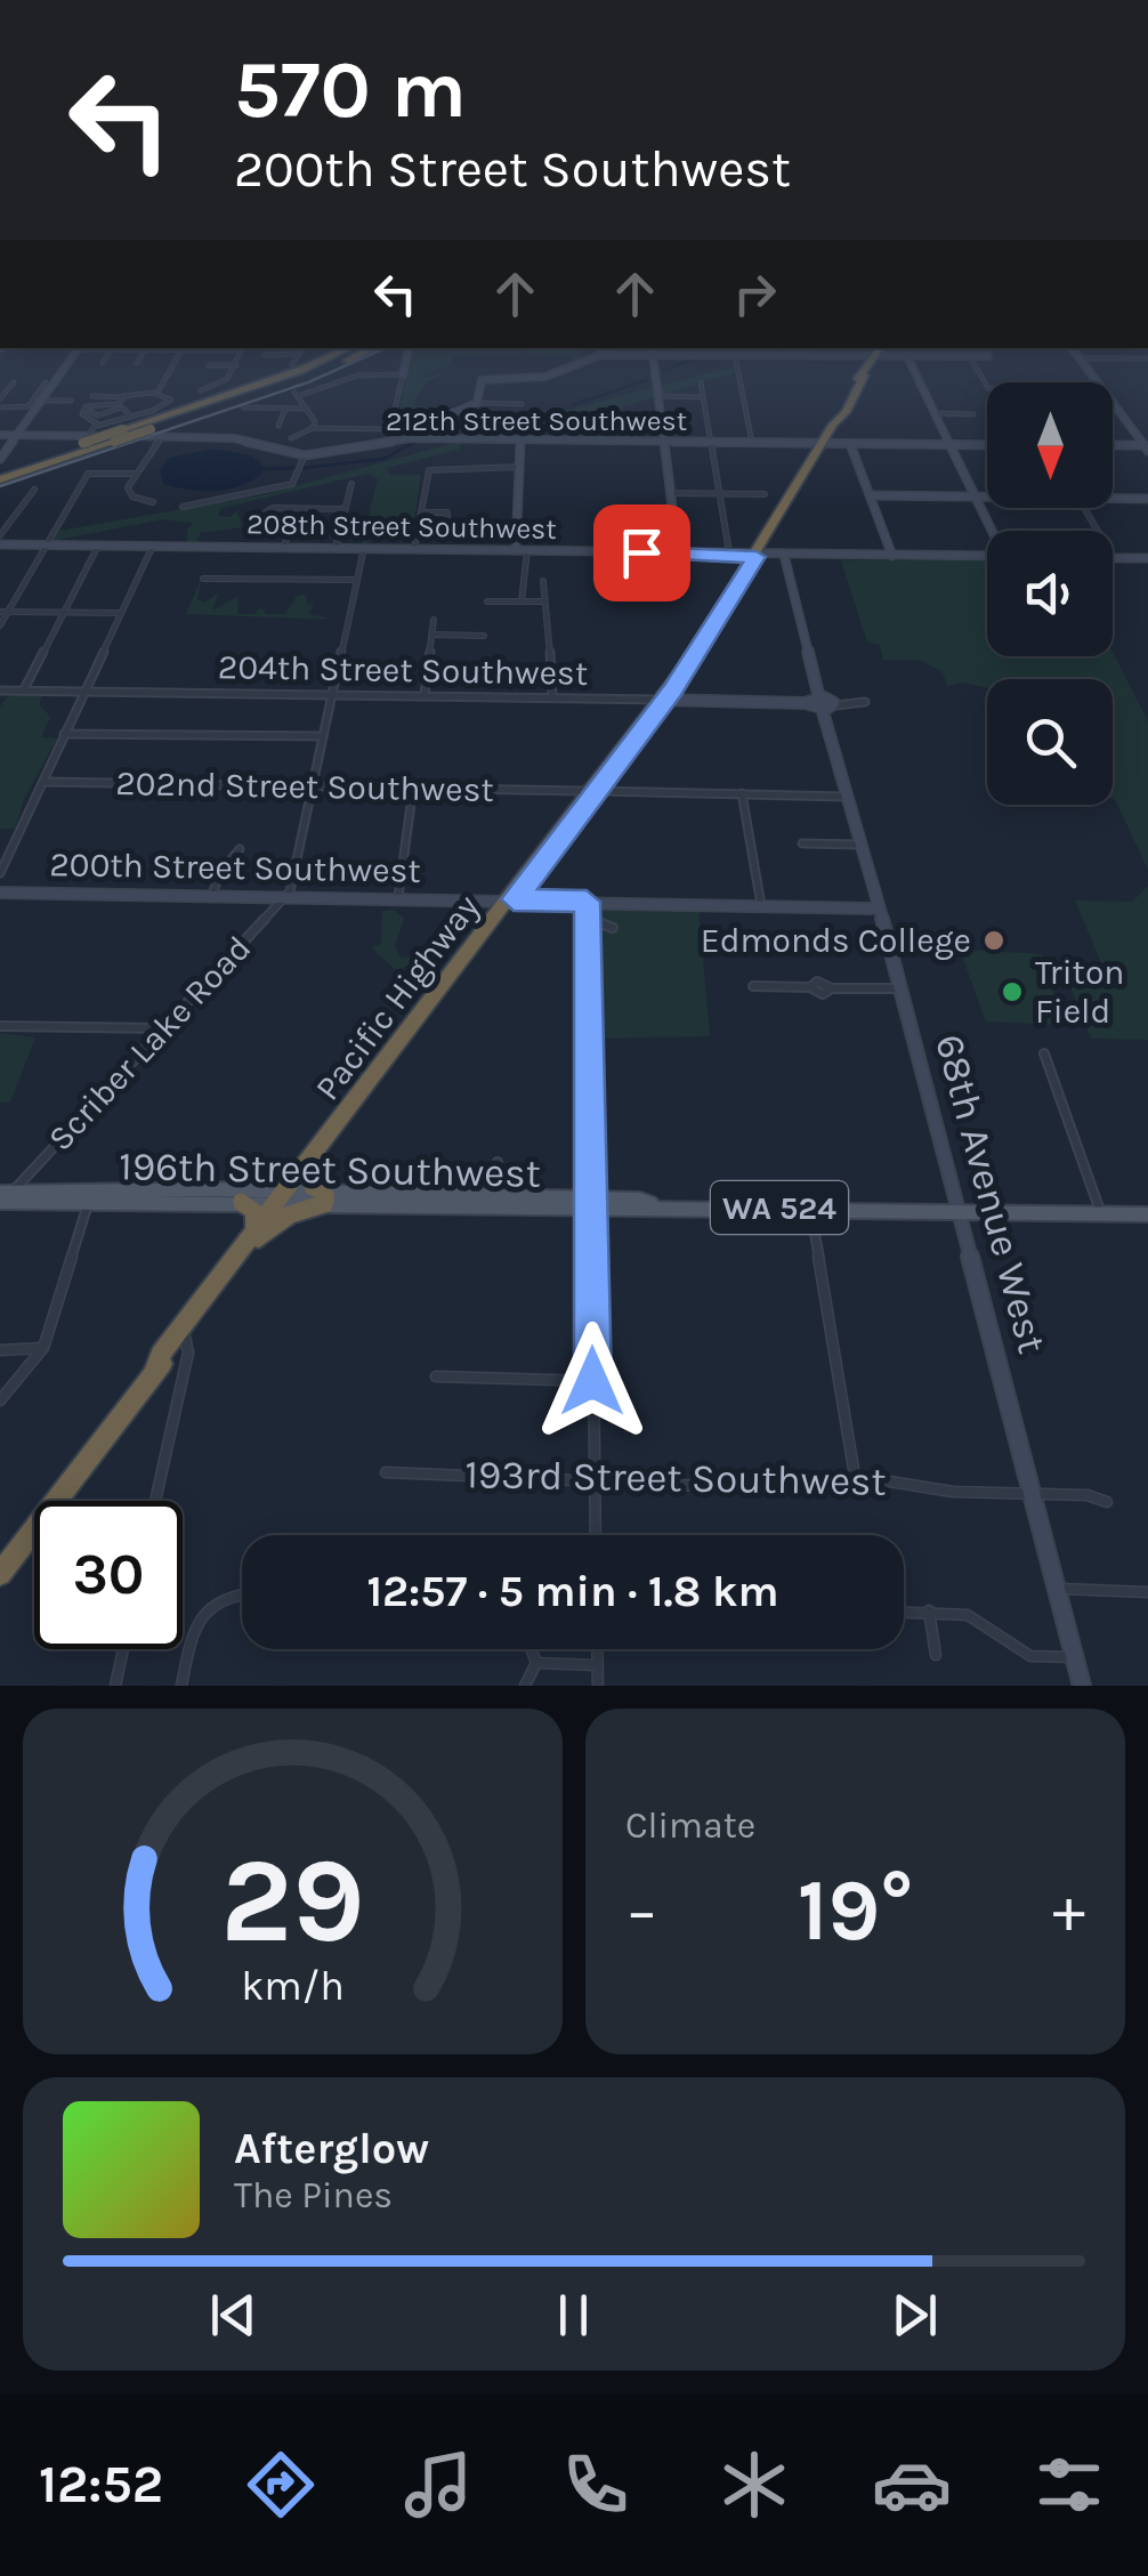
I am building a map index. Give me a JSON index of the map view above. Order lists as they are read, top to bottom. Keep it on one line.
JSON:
{"streets":{"highway":["Pacific Highway"],"main road":["196th Street Southwest","WA 524"],"street":["212th Street Southwest","208th Street Southwest","204th Street Southwest","202nd Street Southwest","200th Street Southwest","Scriber Lake Road","68th Avenue West","193rd Street Southwest"]},"crossings":[["212th Street Southwest","Pacific Highway"],["208th Street Southwest","Pacific Highway"],["208th Street Southwest","68th Avenue West"],["204th Street Southwest","Pacific Highway"],["204th Street Southwest","68th Avenue West"],["202nd Street Southwest","Pacific Highway"],["202nd Street Southwest","68th Avenue West"],["200th Street Southwest","Pacific Highway"],["200th Street Southwest","Scriber Lake Road"],["200th Street Southwest","68th Avenue West"],["Pacific Highway","196th Street Southwest"],["Scriber Lake Road","196th Street Southwest"],["196th Street Southwest","68th Avenue West"],["68th Avenue West","193rd Street Southwest"]],"places":["Edmonds College","Triton Field"],"north":"bottom","page":{"turn":["570 m","200th Street Southwest"],"limit":"30","trip":"12:57 · 5 min · 1.8 km","tile":"Climate","heat":["−","19°","+"],"song":["Afterglow","The Pines"],"tabs":"12:52","gauge":["29","km/h"]}}
